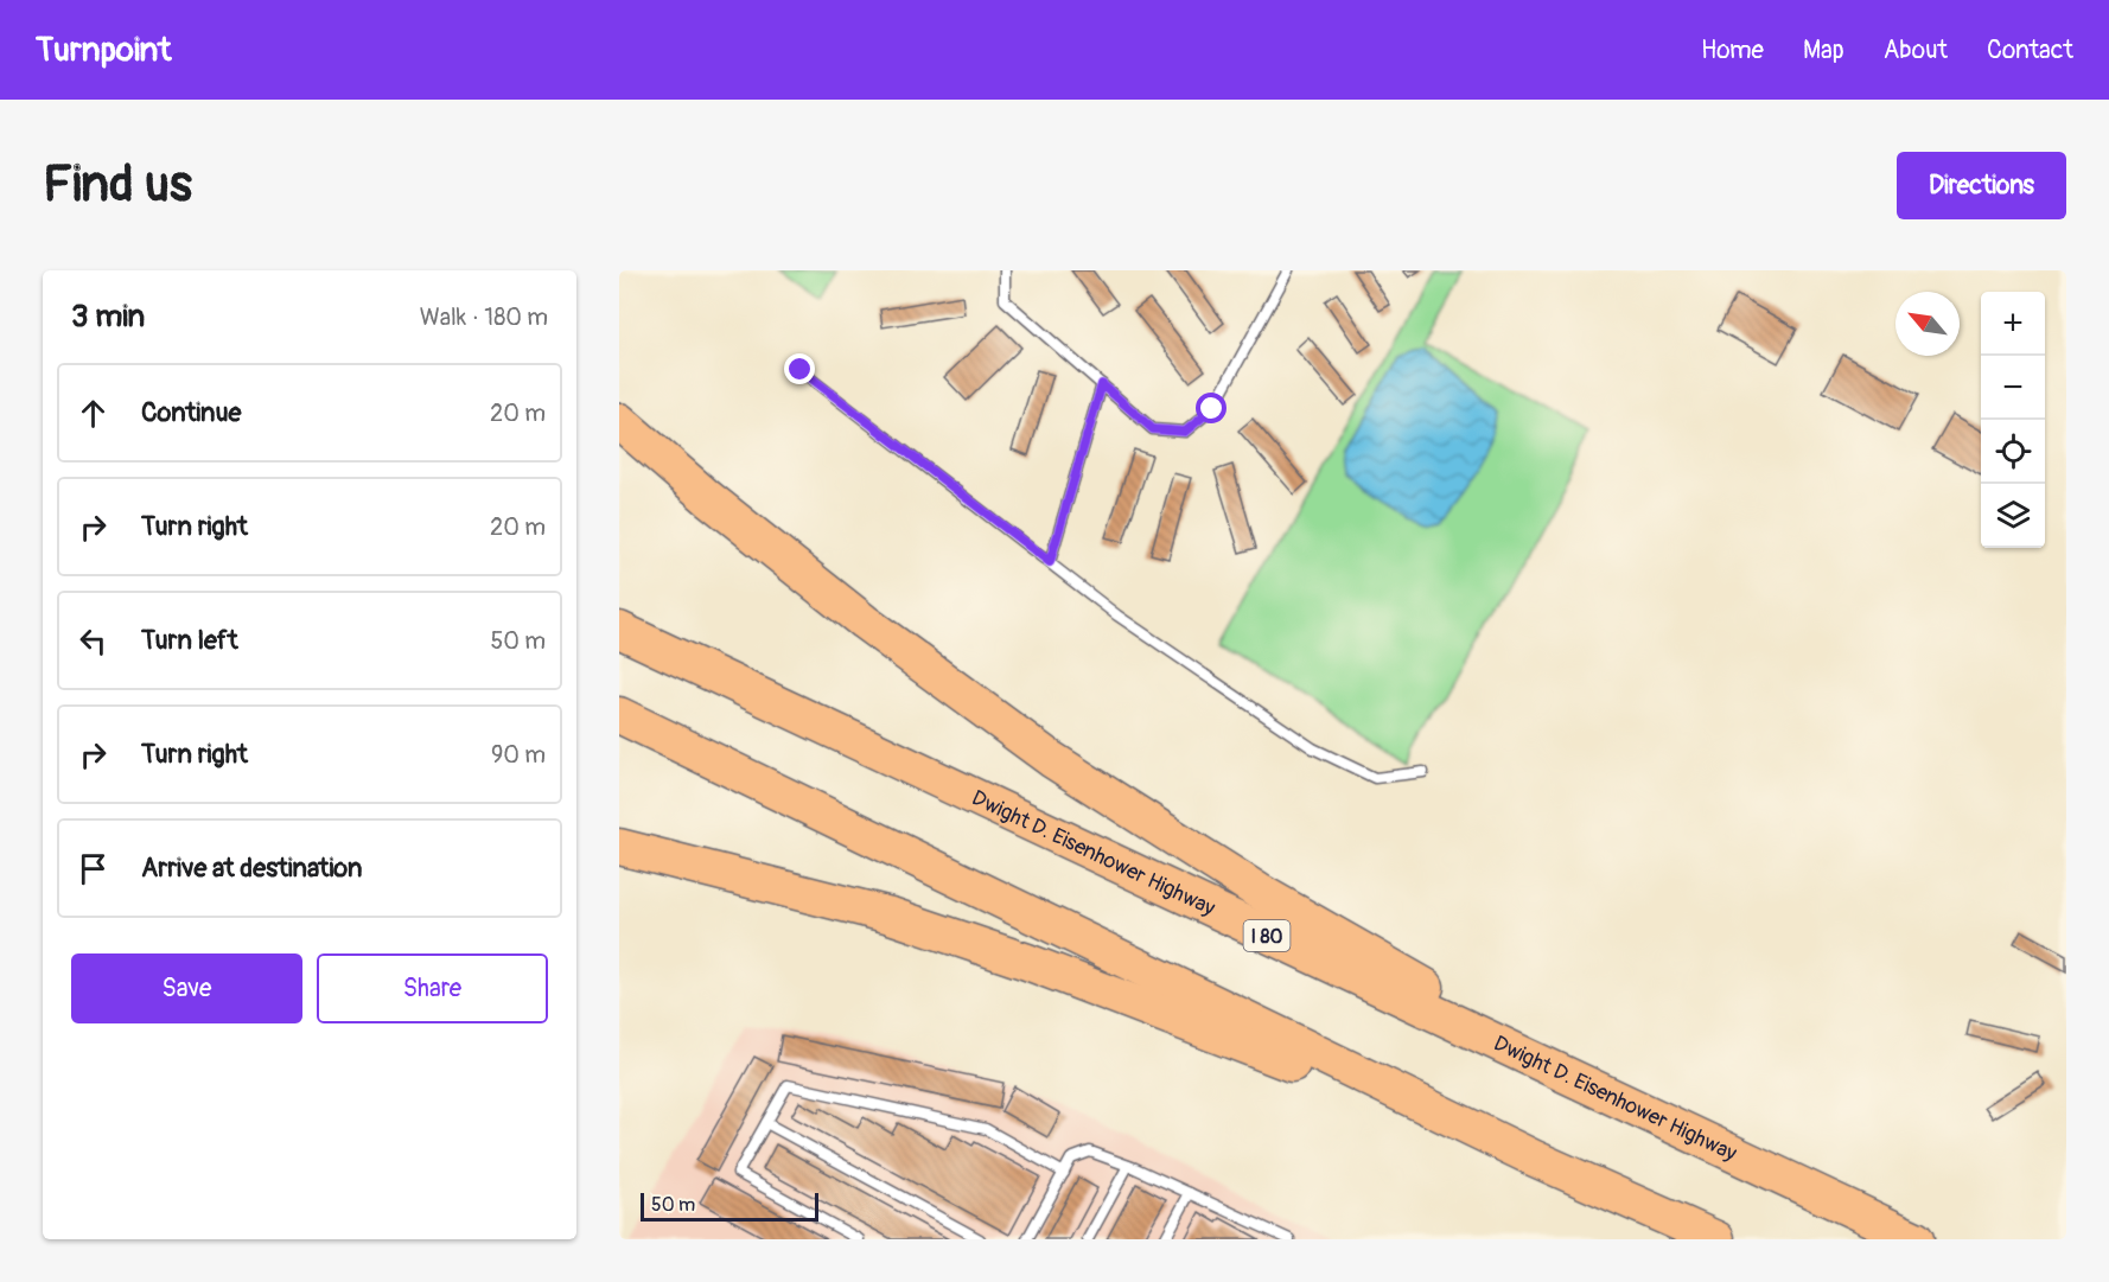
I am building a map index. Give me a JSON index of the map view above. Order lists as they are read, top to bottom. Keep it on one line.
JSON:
{"streets":{"highway":["Dwight D. Eisenhower Highway","I 80"]},"scale_bar":"50 m","north":"top left","page":{"header":"Turnpoint","nav":["Home","Map","About","Contact"],"buttons":["Directions",["Save","Share"]],"title":"Find us","heading":["3 min","Walk · 180 m"],"map_buttons":["+","−"],"list":[["Continue","20 m"],["Turn right","20 m"],["Turn left","50 m"],["Turn right","90 m"],"Arrive at destination"],"scale":"50 m"}}
